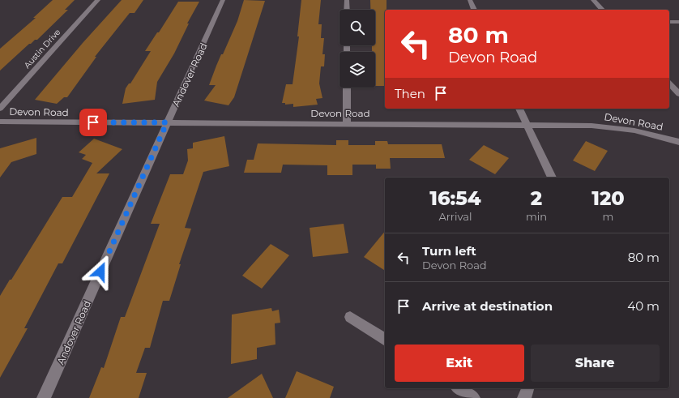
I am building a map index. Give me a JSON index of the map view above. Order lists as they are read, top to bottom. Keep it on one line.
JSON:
{"streets":{"street":["Austin Drive","Andover Road","Devon Road"]},"crossings":[["Andover Road","Devon Road"]],"page":{"turn":["80 m","Devon Road"],"then":"Then","eta":["16:54","Arrival","2","min","120","m"],"list":[{"name":"Turn left","note":"Devon Road","value":"80 m"},{"name":"Arrive at destination","value":"40 m"}],"buttons":["Exit","Share"]}}
